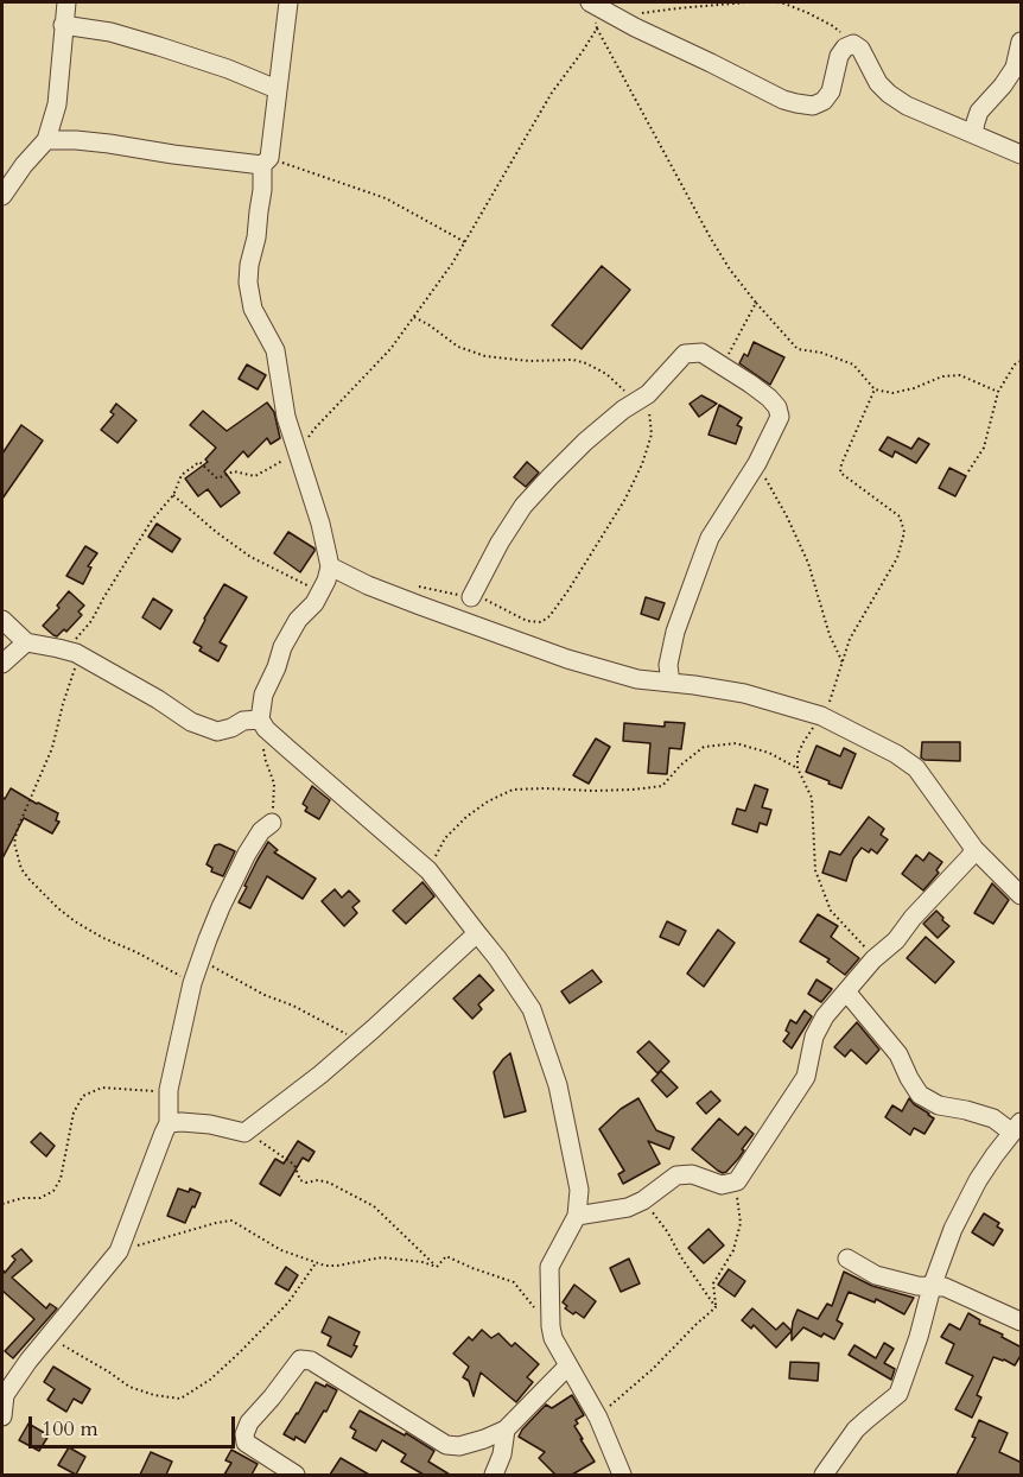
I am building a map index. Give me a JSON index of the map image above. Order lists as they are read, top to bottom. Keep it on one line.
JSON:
{"scale_bar":"100 m"}
